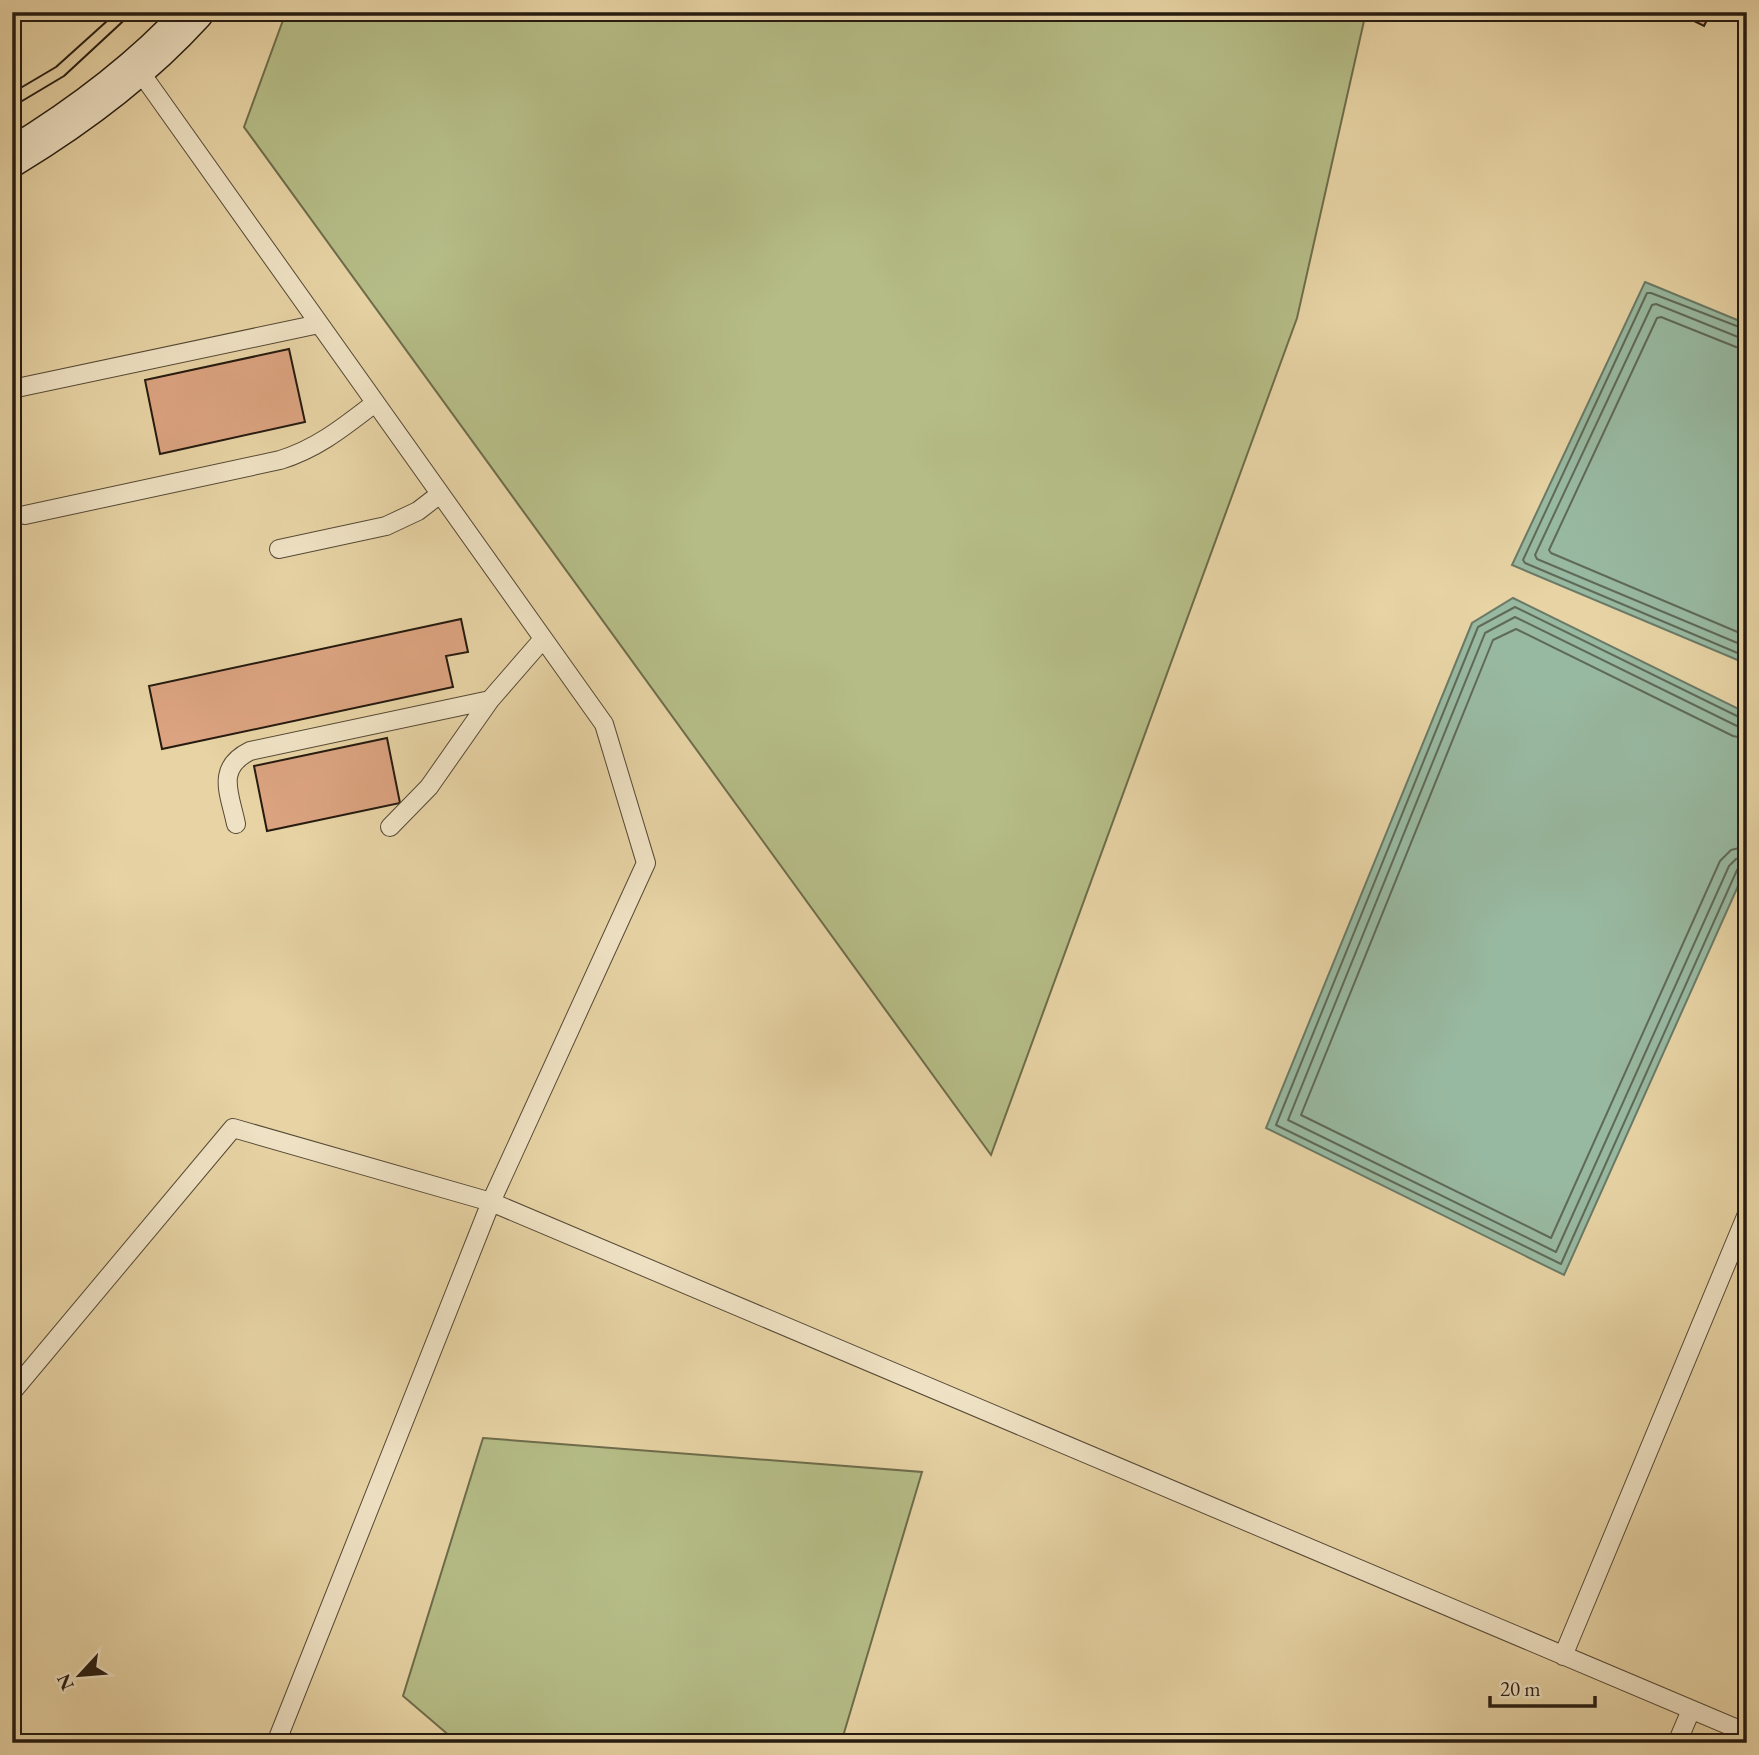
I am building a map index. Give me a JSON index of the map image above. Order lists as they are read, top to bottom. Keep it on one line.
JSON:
{"scale_bar":"20 m","north":"bottom left"}
